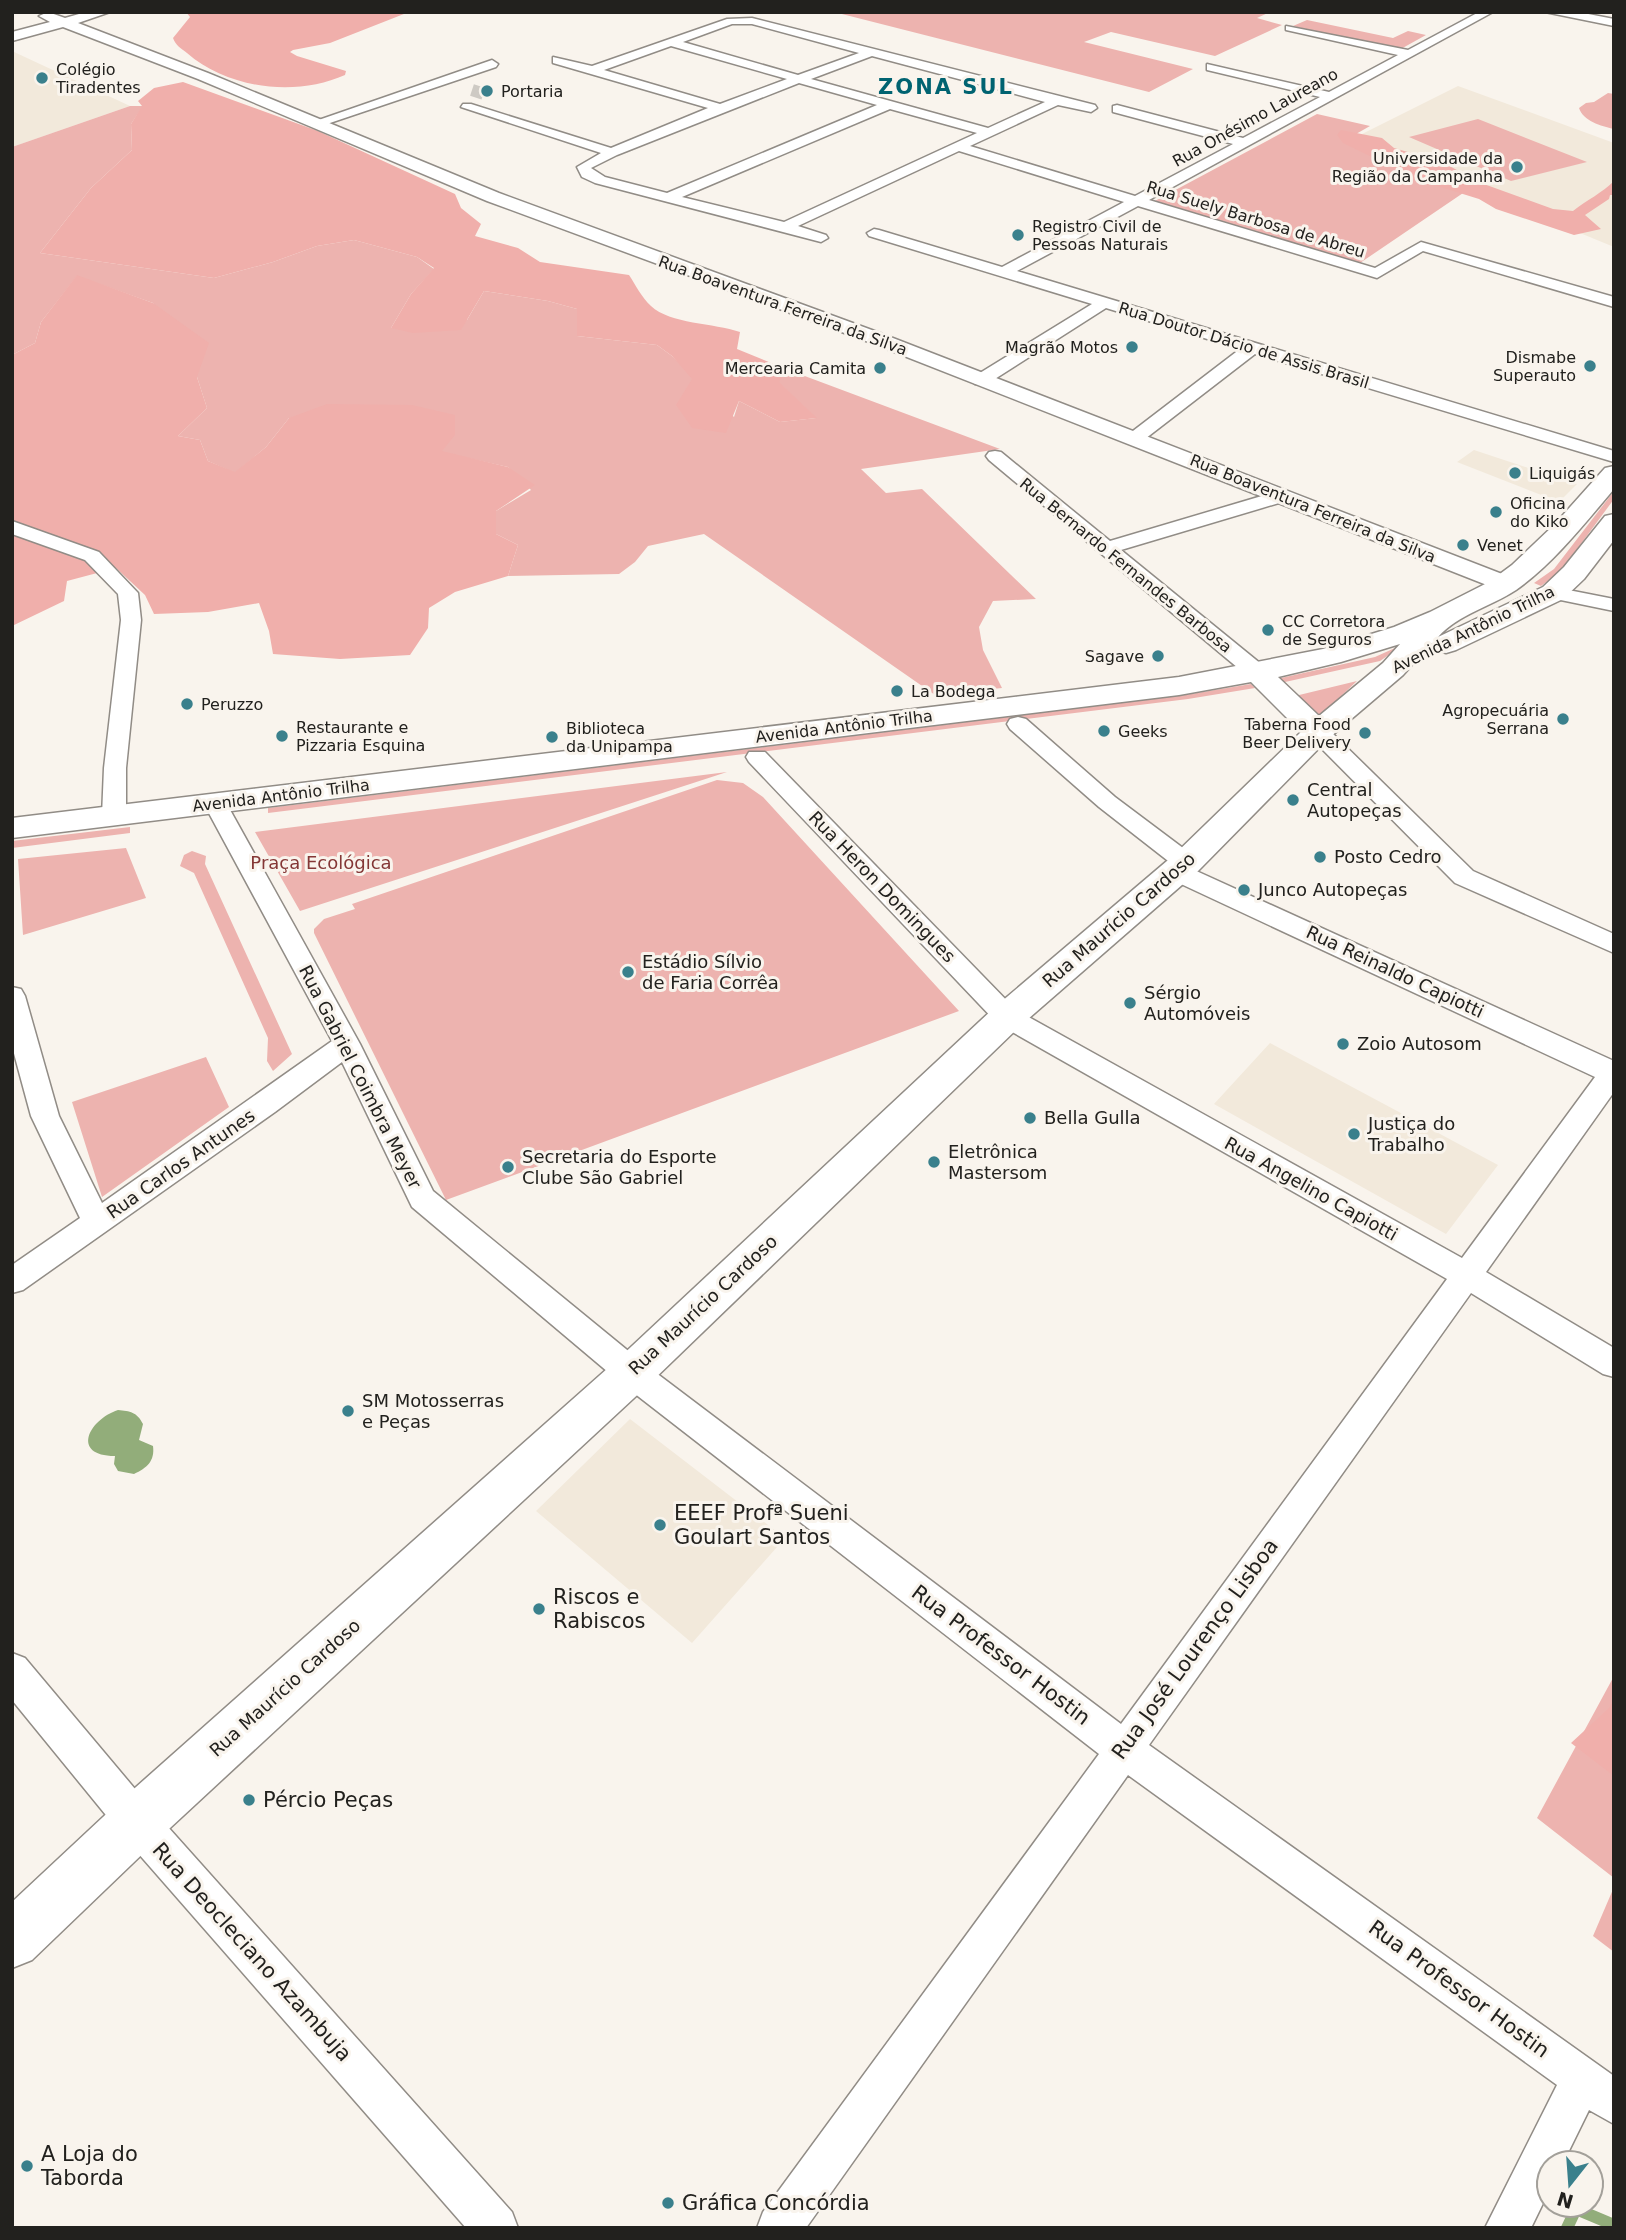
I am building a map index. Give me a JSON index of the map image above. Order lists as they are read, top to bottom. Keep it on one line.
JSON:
{"streets":{"main road":["Avenida Antônio Trilha","Rua Maurício Cardoso"],"street":["Rua Onésimo Laureano","Rua Suely Barbosa de Abreu","Rua Boaventura Ferreira da Silva","Rua Doutor Dácio de Assis Brasil","Rua Bernardo Fernandes Barbosa","Rua Heron Domingues","Rua Reinaldo Capiotti","Rua Gabriel Coimbra Meyer","Rua Carlos Antunes","Rua Angelino Capiotti","Rua José Lourenço Lisboa","Rua Professor Hostin","Rua Deocleciano Azambuja"]},"crossings":[["Rua Onésimo Laureano","Rua Suely Barbosa de Abreu"],["Rua Onésimo Laureano","Rua Doutor Dácio de Assis Brasil"],["Rua Boaventura Ferreira da Silva","Avenida Antônio Trilha"],["Rua Bernardo Fernandes Barbosa","Avenida Antônio Trilha"],["Avenida Antônio Trilha","Rua Heron Domingues"],["Avenida Antônio Trilha","Rua Maurício Cardoso"],["Avenida Antônio Trilha","Rua Reinaldo Capiotti"],["Avenida Antônio Trilha","Rua Gabriel Coimbra Meyer"],["Rua Heron Domingues","Rua Maurício Cardoso"],["Rua Heron Domingues","Rua Angelino Capiotti"],["Rua Maurício Cardoso","Rua Reinaldo Capiotti"],["Rua Maurício Cardoso","Rua Gabriel Coimbra Meyer"],["Rua Maurício Cardoso","Rua Angelino Capiotti"],["Rua Maurício Cardoso","Rua Professor Hostin"],["Rua Maurício Cardoso","Rua Deocleciano Azambuja"],["Rua Reinaldo Capiotti","Rua José Lourenço Lisboa"],["Rua Gabriel Coimbra Meyer","Rua Carlos Antunes"],["Rua Gabriel Coimbra Meyer","Rua Professor Hostin"],["Rua Angelino Capiotti","Rua José Lourenço Lisboa"],["Rua José Lourenço Lisboa","Rua Professor Hostin"]],"districts":["ZONA SUL"],"parks":["Praça Ecológica"],"places":["Colégio Tiradentes","Portaria","Universidade da Região da Campanha","Registro Civil de Pessoas Naturais","Magrão Motos","Dismabe Superauto","Mercearia Camita","Liquigás","Oficina do Kiko","Venet","CC Corretora de Seguros","Sagave","La Bodega","Peruzzo","Agropecuária Serrana","Geeks","Taberna Food Beer Delivery","Restaurante e Pizzaria Esquina","Biblioteca da Unipampa","Central Autopeças","Posto Cedro","Junco Autopeças","Estádio Sílvio de Faria Corrêa","Sérgio Automóveis","Zoio Autosom","Bella Gulla","Justiça do Trabalho","Eletrônica Mastersom","Secretaria do Esporte Clube São Gabriel","SM Motosserras e Peças","EEEF Profª Sueni Goulart Santos","Riscos e Rabiscos","Pércio Peças","A Loja do Taborda","Gráfica Concórdia"],"north":"bottom"}
